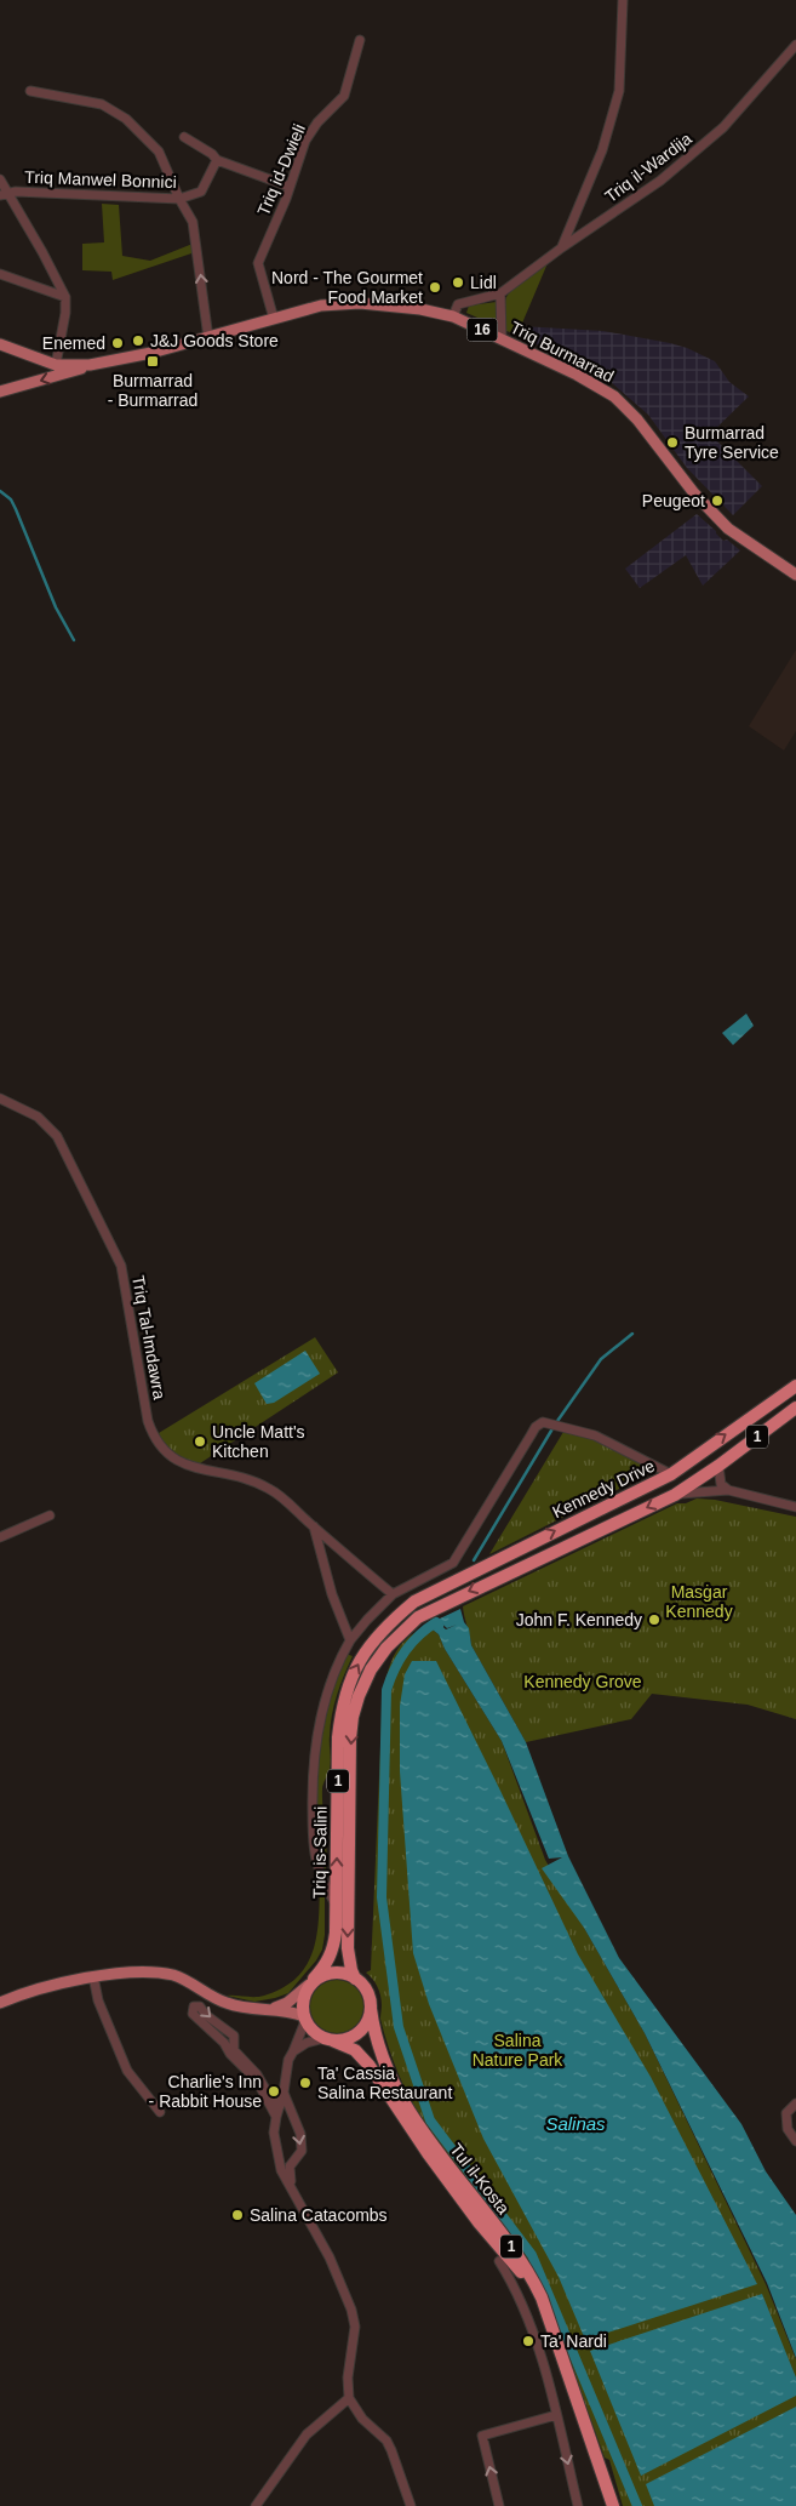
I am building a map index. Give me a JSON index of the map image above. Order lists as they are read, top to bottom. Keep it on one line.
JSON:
{"streets":{"highway":["1","Kennedy Drive","Triq is-Salini","Tul il-Kosta"],"main road":["16","Triq Burmarrad"],"street":["Triq il-Wardija","Triq id-Dwieli","Triq Manwel Bonnici","Triq Tal-Imdawra"]},"crossings":[["Triq il-Wardija","Triq Burmarrad"],["Triq id-Dwieli","Triq Burmarrad"],["16","Triq Burmarrad"],["1","Triq is-Salini"],["1","Tul il-Kosta"],["Kennedy Drive","Triq is-Salini"],["Triq is-Salini","Tul il-Kosta"]],"water":["Salinas"],"parks":["Masġar Kennedy","Kennedy Grove","Salina Nature Park"],"places":{"other":["Lidl","Nord - The Gourmet Food Market","J&J Goods Store","Enemed","Burmarrad Tyre Service","Peugeot","Uncle Matt's Kitchen","John F. Kennedy","Ta' Cassia Salina Restaurant","Charlie's Inn - Rabbit House","Salina Catacombs","Ta' Nardi"],"transit":["Burmarrad - Burmarrad"]}}
